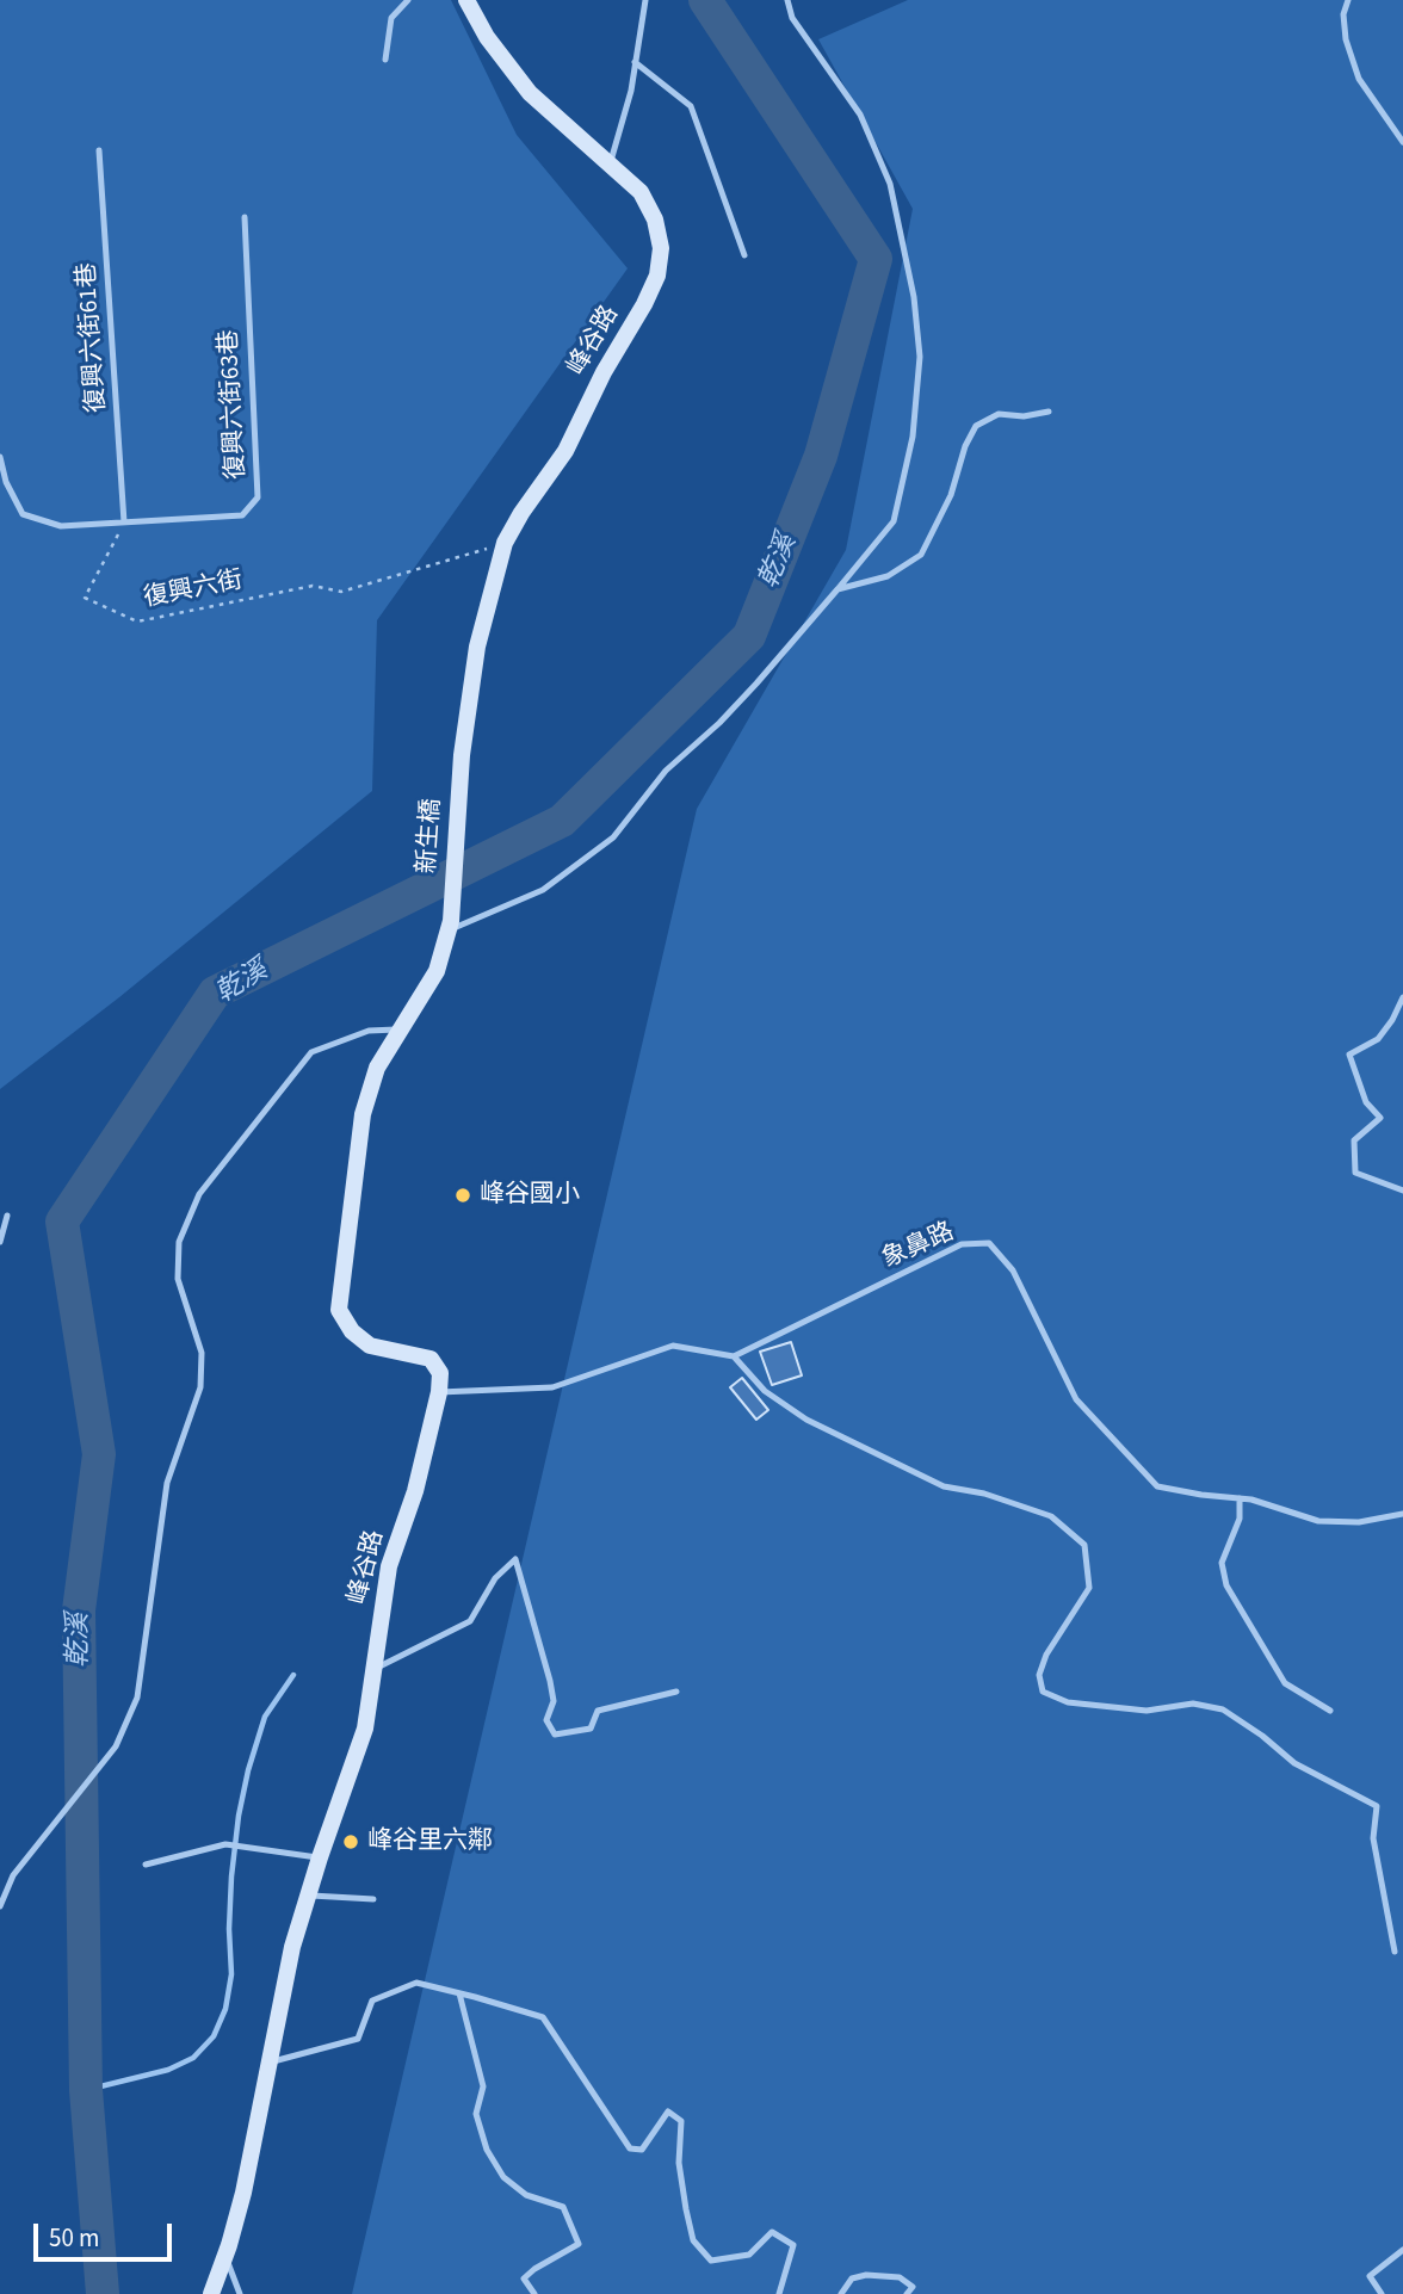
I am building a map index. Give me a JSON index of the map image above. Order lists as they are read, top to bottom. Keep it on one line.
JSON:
{"streets":{"street":["峰谷路","新生橋"],"lane":["復興六街61巷","復興六街63巷","象鼻路"],"path":["復興六街"]},"crossings":[["復興六街61巷","復興六街63巷"],["復興六街61巷","復興六街"],["峰谷路","復興六街"],["峰谷路","新生橋"],["復興六街63巷","復興六街"]],"water":["乾溪"],"places":["峰谷國小","峰谷里六鄰"],"scale_bar":"50 m"}
